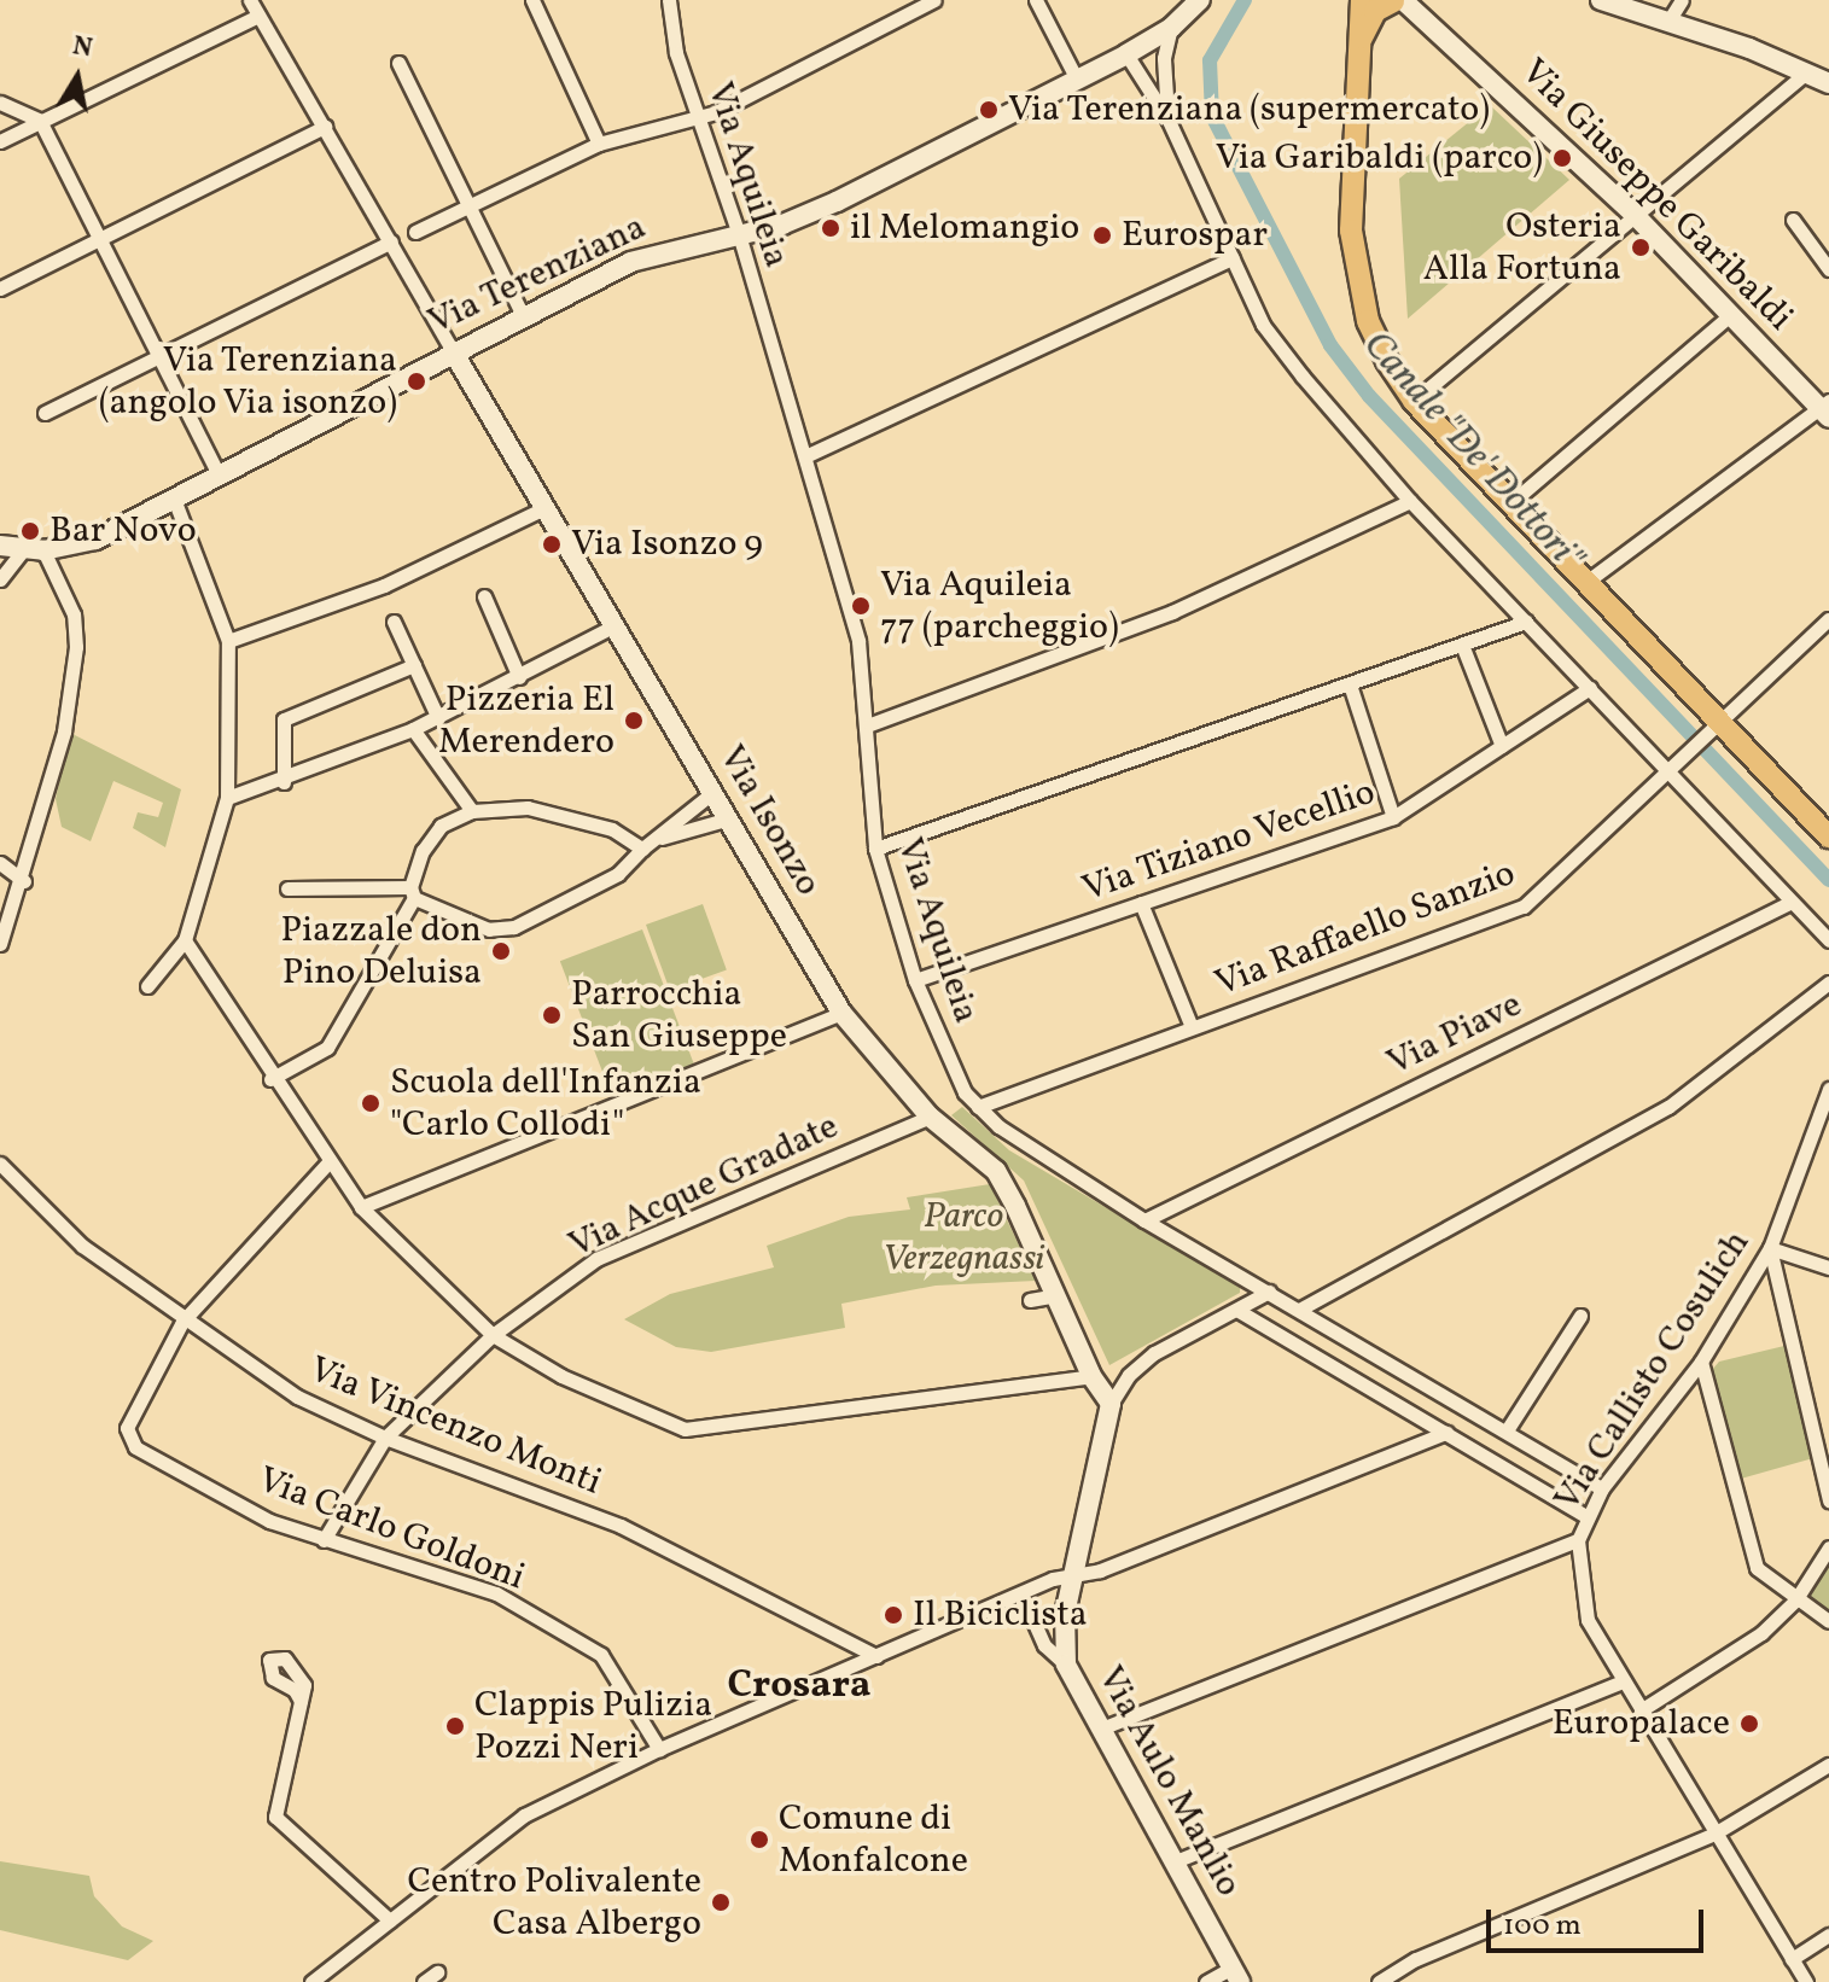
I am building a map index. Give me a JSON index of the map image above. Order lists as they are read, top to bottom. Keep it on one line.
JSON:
{"streets":{"street":["Via Aquileia","Via Giuseppe Garibaldi","Via Terenziana","Via Isonzo","Via Tiziano Vecellio","Via Raffaello Sanzio","Via Piave","Via Acque Gradate","Via Callisto Cosulich","Via Vincenzo Monti","Via Carlo Goldoni","Via Aulo Manlio"]},"crossings":[["Via Aquileia","Via Terenziana"],["Via Aquileia","Via Tiziano Vecellio"],["Via Aquileia","Via Raffaello Sanzio"],["Via Aquileia","Via Piave"],["Via Aquileia","Via Callisto Cosulich"],["Via Aquileia","Via Aulo Manlio"],["Via Terenziana","Via Isonzo"],["Via Isonzo","Via Acque Gradate"],["Via Isonzo","Via Aulo Manlio"],["Via Acque Gradate","Via Vincenzo Monti"],["Via Acque Gradate","Via Carlo Goldoni"],["Via Vincenzo Monti","Via Carlo Goldoni"]],"districts":["Crosara"],"water":["Canale \"De' Dottori\""],"parks":["Parco Verzegnassi"],"places":["Via Terenziana (supermercato)","Via Garibaldi (parco)","il Melomangio","Eurospar","Osteria Alla Fortuna","Via Terenziana (angolo Via isonzo)","Bar Novo","Via Isonzo 9","Via Aquileia 77 (parcheggio)","Pizzeria El Merendero","Piazzale don Pino Deluisa","Parrocchia San Giuseppe","Scuola dell'Infanzia \"Carlo Collodi\"","Il Biciclista","Europalace","Clappis Pulizia Pozzi Neri","Comune di Monfalcone","Centro Polivalente Casa Albergo"],"scale_bar":"100 m","north":"top"}
